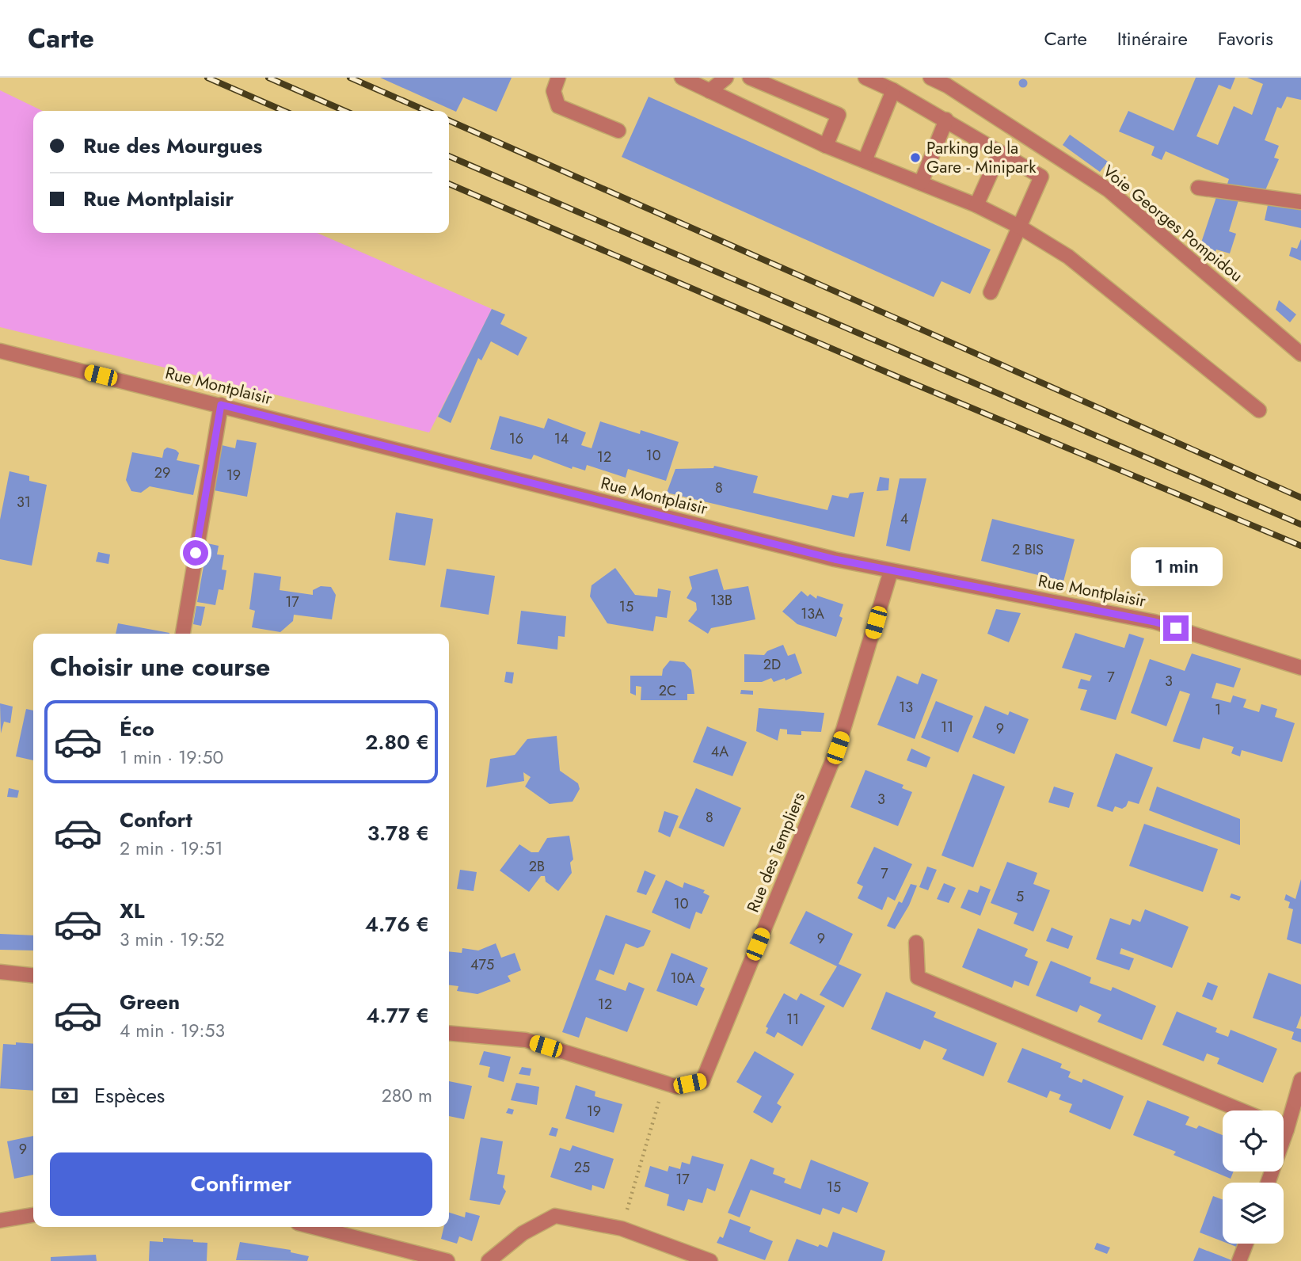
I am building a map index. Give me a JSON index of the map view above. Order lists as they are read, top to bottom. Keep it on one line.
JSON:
{"streets":{"street":["Voie Georges Pompidou","Rue Montplaisir","Rue des Templiers"]},"crossings":[["Rue Montplaisir","Rue des Templiers"]],"places":["Parking de la Gare - Minipark"],"house_numbers":["16","14","10","12","29","19","8","31","4","2 BIS","13B","17","15","13A","2D","7","3","2C","13","1","11","9","4A","3","8","2B","7","5","10","9","475","10A","12","11","19","9","25","17","15"],"page":{"header":"Carte","nav":["Carte","Itinéraire","Favoris"],"banner":["Rue des Mourgues","Rue Montplaisir"],"bubble":"1 min","heading":"Choisir une course","list":[{"name":"Éco","note":"1 min · 19:50","value":"2.80 €"},{"name":"Confort","note":"2 min · 19:51","value":"3.78 €"},{"name":"XL","note":"3 min · 19:52","value":"4.76 €"},{"name":"Green","note":"4 min · 19:53","value":"4.77 €"}],"pay":["Espèces","280 m"],"buttons":"Confirmer"}}
